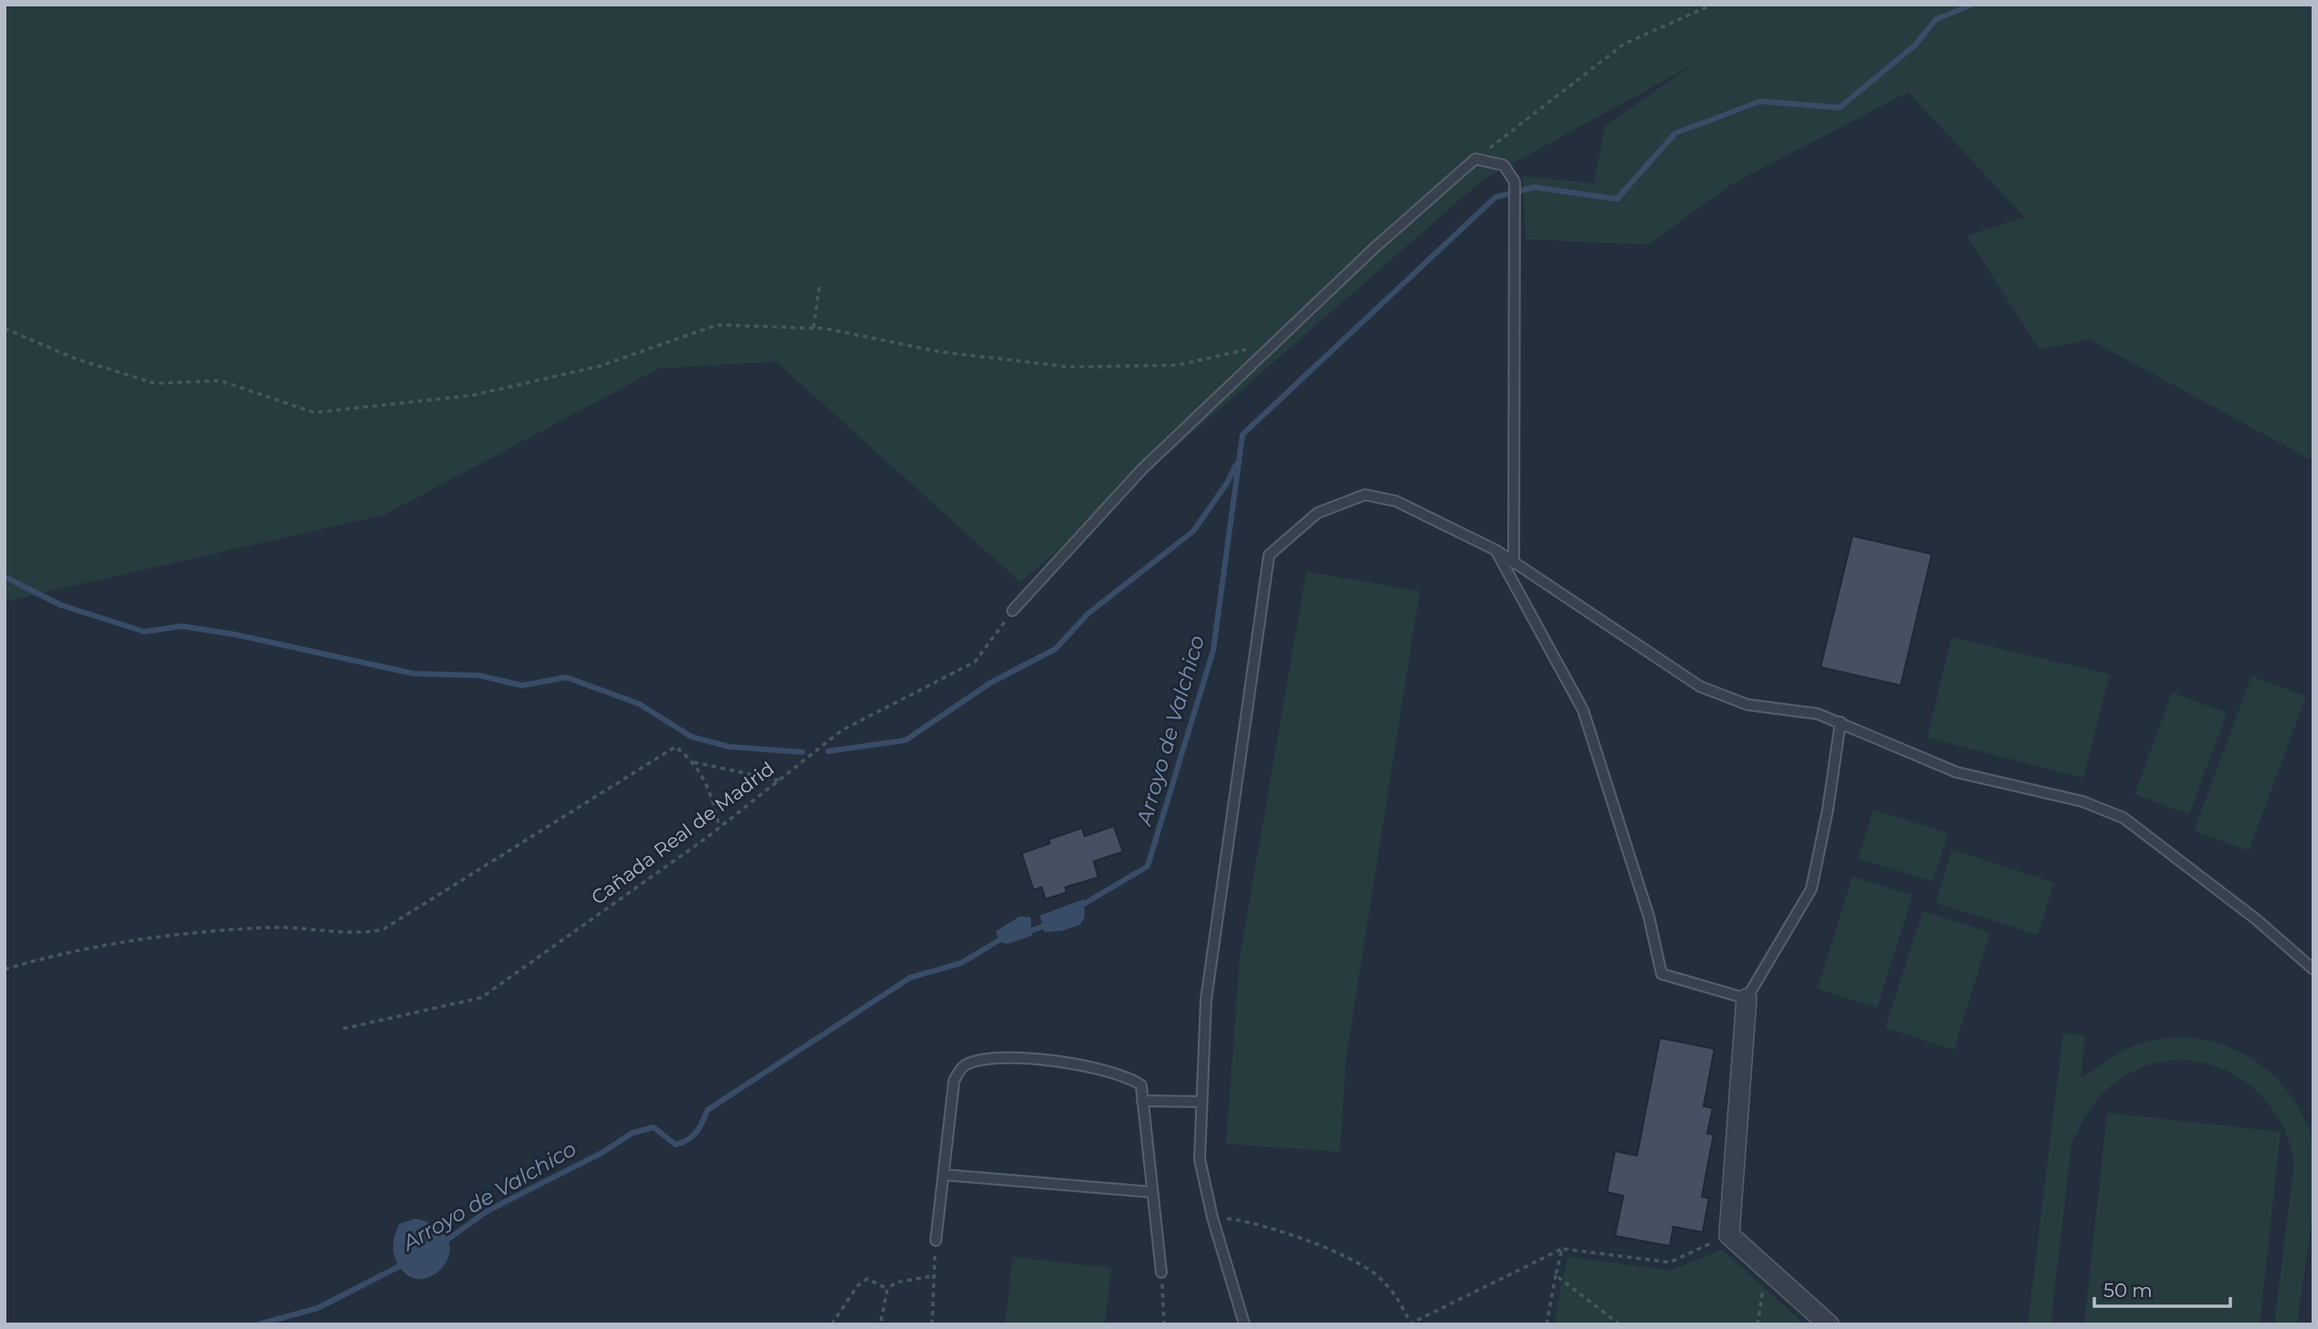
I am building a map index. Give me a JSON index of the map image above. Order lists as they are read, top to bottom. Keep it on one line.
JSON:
{"streets":{"path":["Cañada Real de Madrid"]},"water":["Arroyo de Valchico"],"scale_bar":"50 m"}
